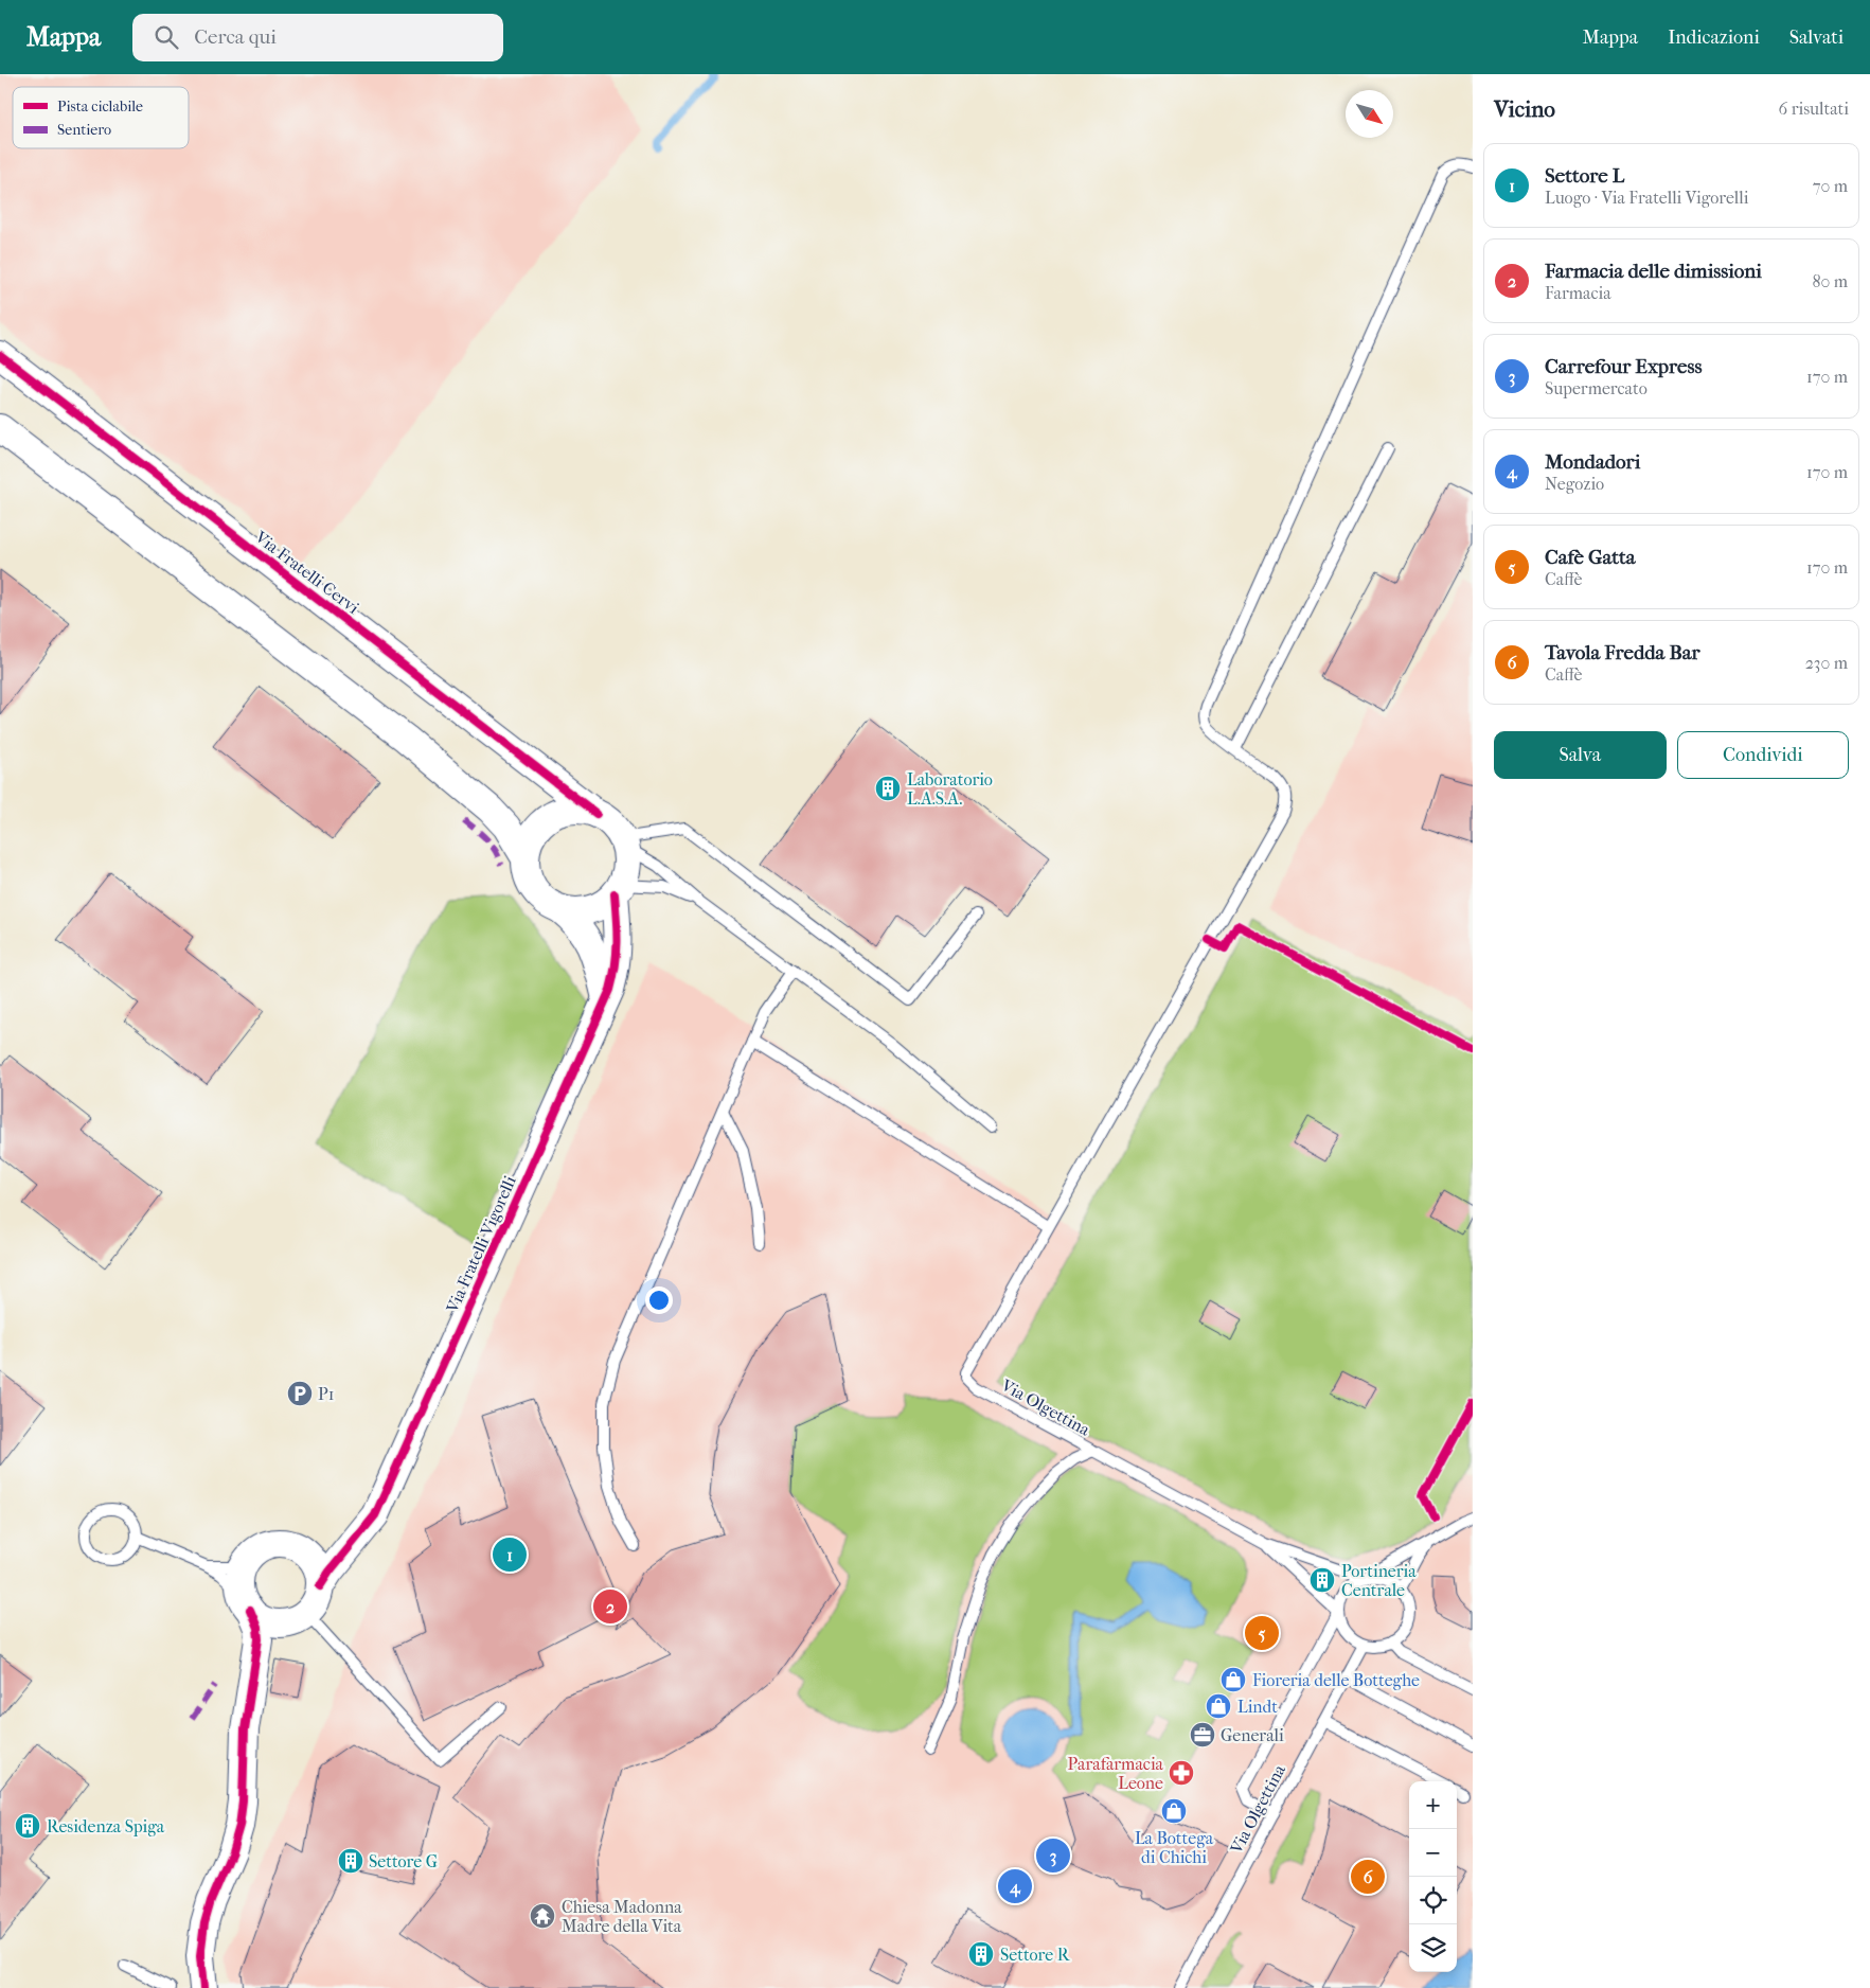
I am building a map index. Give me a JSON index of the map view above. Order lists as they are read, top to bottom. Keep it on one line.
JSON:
{"streets":{"street":["Via Fratelli Cervi","Via Fratelli Vigorelli"],"lane":["Via Olgettina"]},"crossings":[["Via Fratelli Cervi","Via Fratelli Vigorelli"]],"places":{"building":["Laboratorio L.A.S.A.","Portineria Centrale","Residenza Spiga","Settore G","Settore R"],"parking":["P1"],"shop":["Fioreria delle Botteghe","Lindt","La Bottega di Chichi"],"office":["Generali"],"pharmacy":["Parafarmacia Leone"],"temple":["Chiesa Madonna Madre della Vita"]},"legend":["Pista ciclabile","Sentiero"],"north":"bottom right","page":{"header":"Mappa","search":"Cerca qui","nav":["Mappa","Indicazioni","Salvati"],"heading":["Vicino","6 risultati"],"list":[{"mark":"1","name":"Settore L","note":"Luogo · Via Fratelli Vigorelli","value":"70 m"},{"mark":"2","name":"Farmacia delle dimissioni","note":"Farmacia","value":"80 m"},{"mark":"3","name":"Carrefour Express","note":"Supermercato","value":"170 m"},{"mark":"4","name":"Mondadori","note":"Negozio","value":"170 m"},{"mark":"5","name":"Cafè Gatta","note":"Caffè","value":"170 m"},{"mark":"6","name":"Tavola Fredda Bar","note":"Caffè","value":"230 m"}],"buttons":["Salva","Condividi"],"pins":["1","2","5","3","6","4"],"map_buttons":["+","−"]}}
